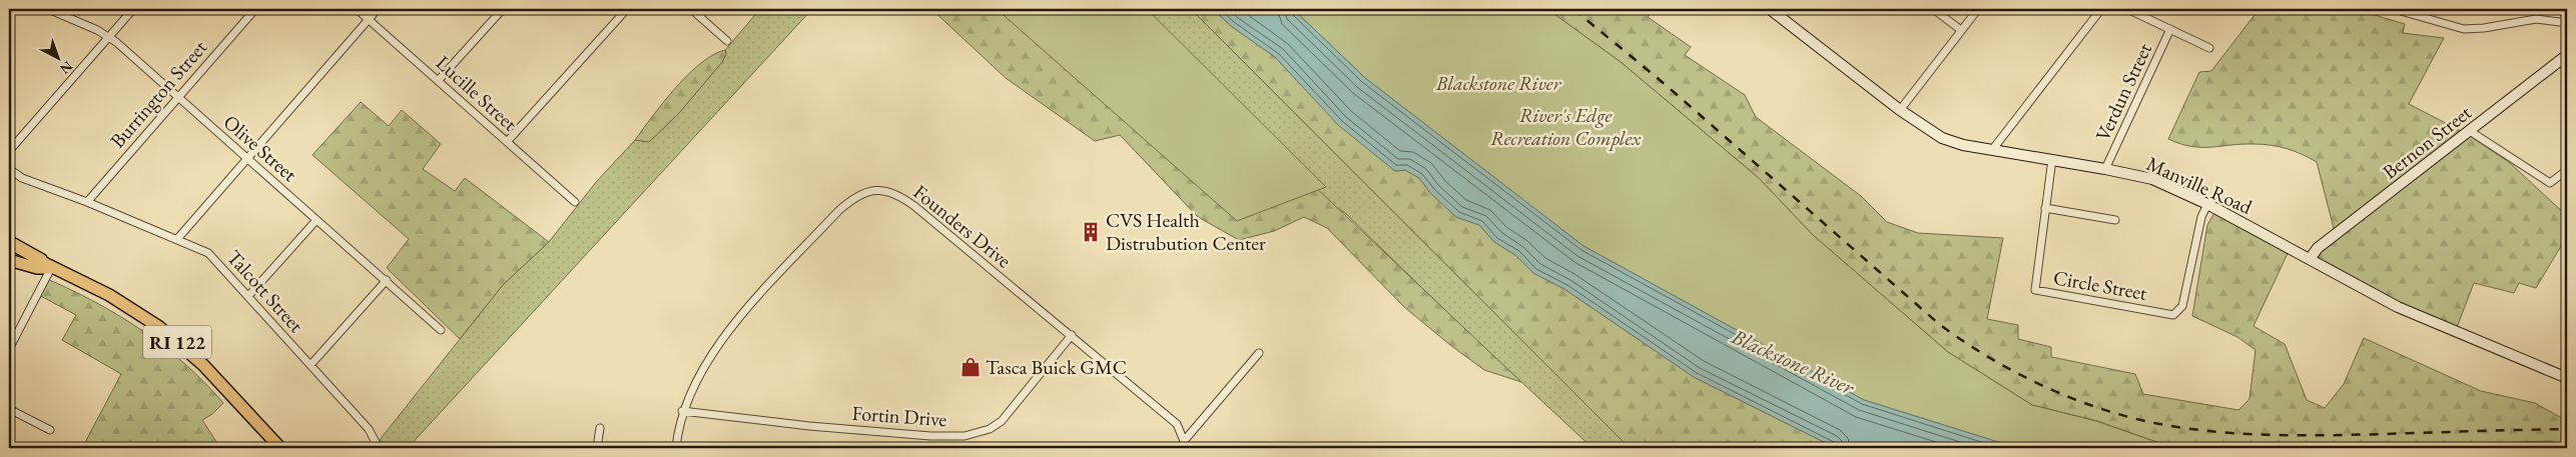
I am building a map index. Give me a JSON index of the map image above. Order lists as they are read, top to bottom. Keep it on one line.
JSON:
{"streets":{"main road":["Bernon Street","Manville Road","RI 122"],"street":["Verdun Street","Lucille Street","Burrington Street","Olive Street","Founders Drive","Circle Street","Talcott Street","Fortin Drive"]},"crossings":[["Verdun Street","Manville Road"],["Burrington Street","Olive Street"],["Burrington Street","Talcott Street"],["Bernon Street","Manville Road"],["Manville Road","Circle Street"],["Founders Drive","Fortin Drive"]],"water":["Blackstone River"],"parks":["Blackstone River","River's Edge Recreation Complex"],"places":{"building":["CVS Health Distrubution Center"],"shop":["Tasca Buick GMC"]},"north":"bottom right"}
